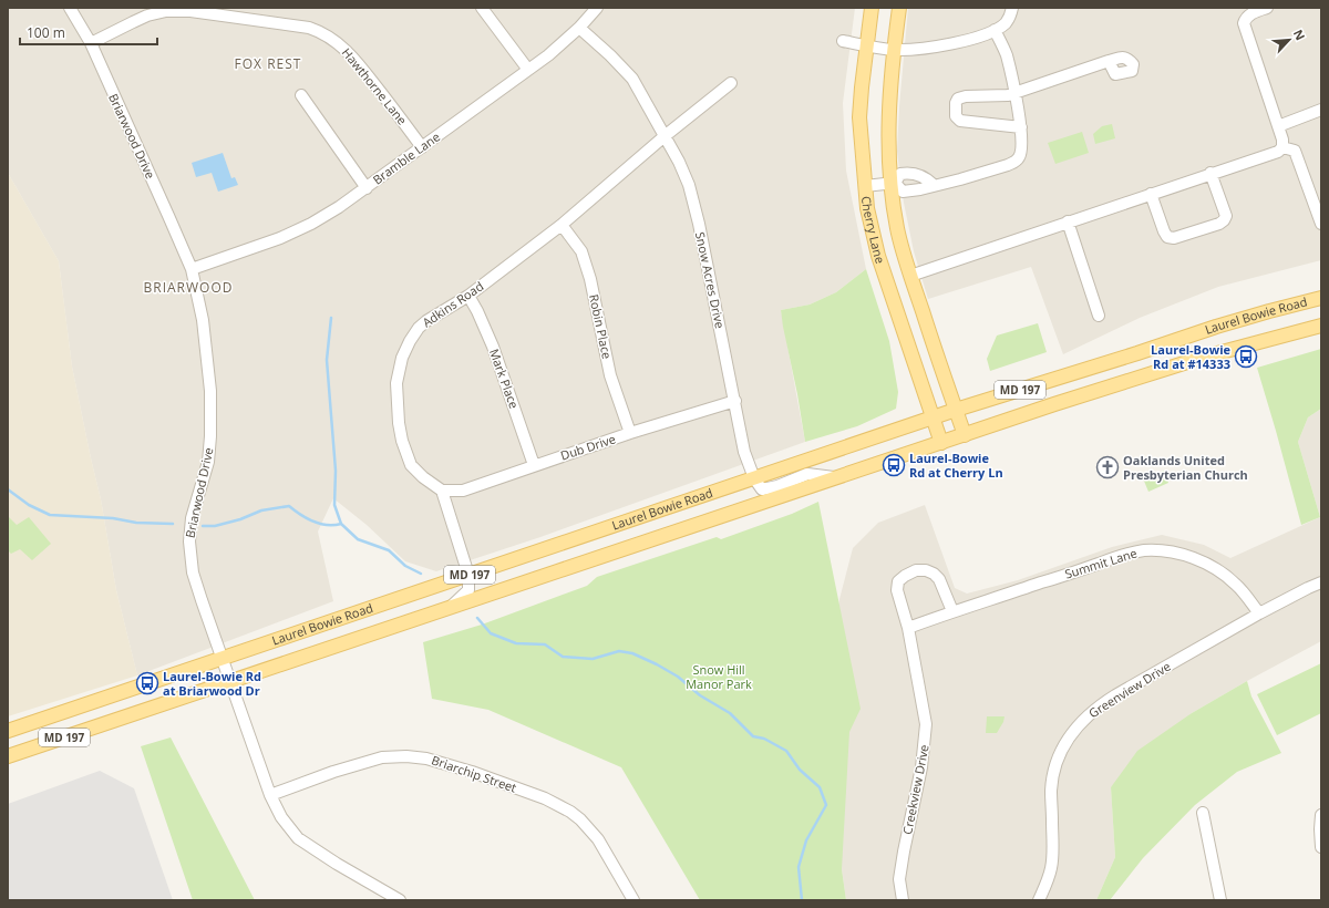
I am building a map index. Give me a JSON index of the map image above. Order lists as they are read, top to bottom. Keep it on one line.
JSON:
{"streets":{"main road":["Cherry Lane","Laurel Bowie Road","MD 197"],"street":["Hawthorne Lane","Briarwood Drive","Bramble Lane","Snow Acres Drive","Adkins Road","Robin Place","Mark Place","Dub Drive","Summit Lane","Greenview Drive","Briarchip Street","Creekview Drive"]},"crossings":[["Hawthorne Lane","Briarwood Drive"],["Hawthorne Lane","Bramble Lane"],["Briarwood Drive","Bramble Lane"],["Briarwood Drive","Laurel Bowie Road"],["Briarwood Drive","Briarchip Street"],["Bramble Lane","Snow Acres Drive"],["Cherry Lane","Laurel Bowie Road"],["Snow Acres Drive","Adkins Road"],["Snow Acres Drive","Laurel Bowie Road"],["Snow Acres Drive","Dub Drive"],["Adkins Road","Robin Place"],["Adkins Road","Mark Place"],["Adkins Road","Dub Drive"],["Robin Place","Dub Drive"],["Mark Place","Dub Drive"],["Summit Lane","Greenview Drive"],["Summit Lane","Creekview Drive"]],"districts":["FOX REST","BRIARWOOD"],"parks":["Snow Hill Manor Park"],"places":{"bus stop":["Laurel-Bowie Rd at #14333","Laurel-Bowie Rd at Cherry Ln","Laurel-Bowie Rd at Briarwood Dr"],"church":["Oaklands United Presbyterian Church"]},"scale_bar":"100 m","north":"top right"}
